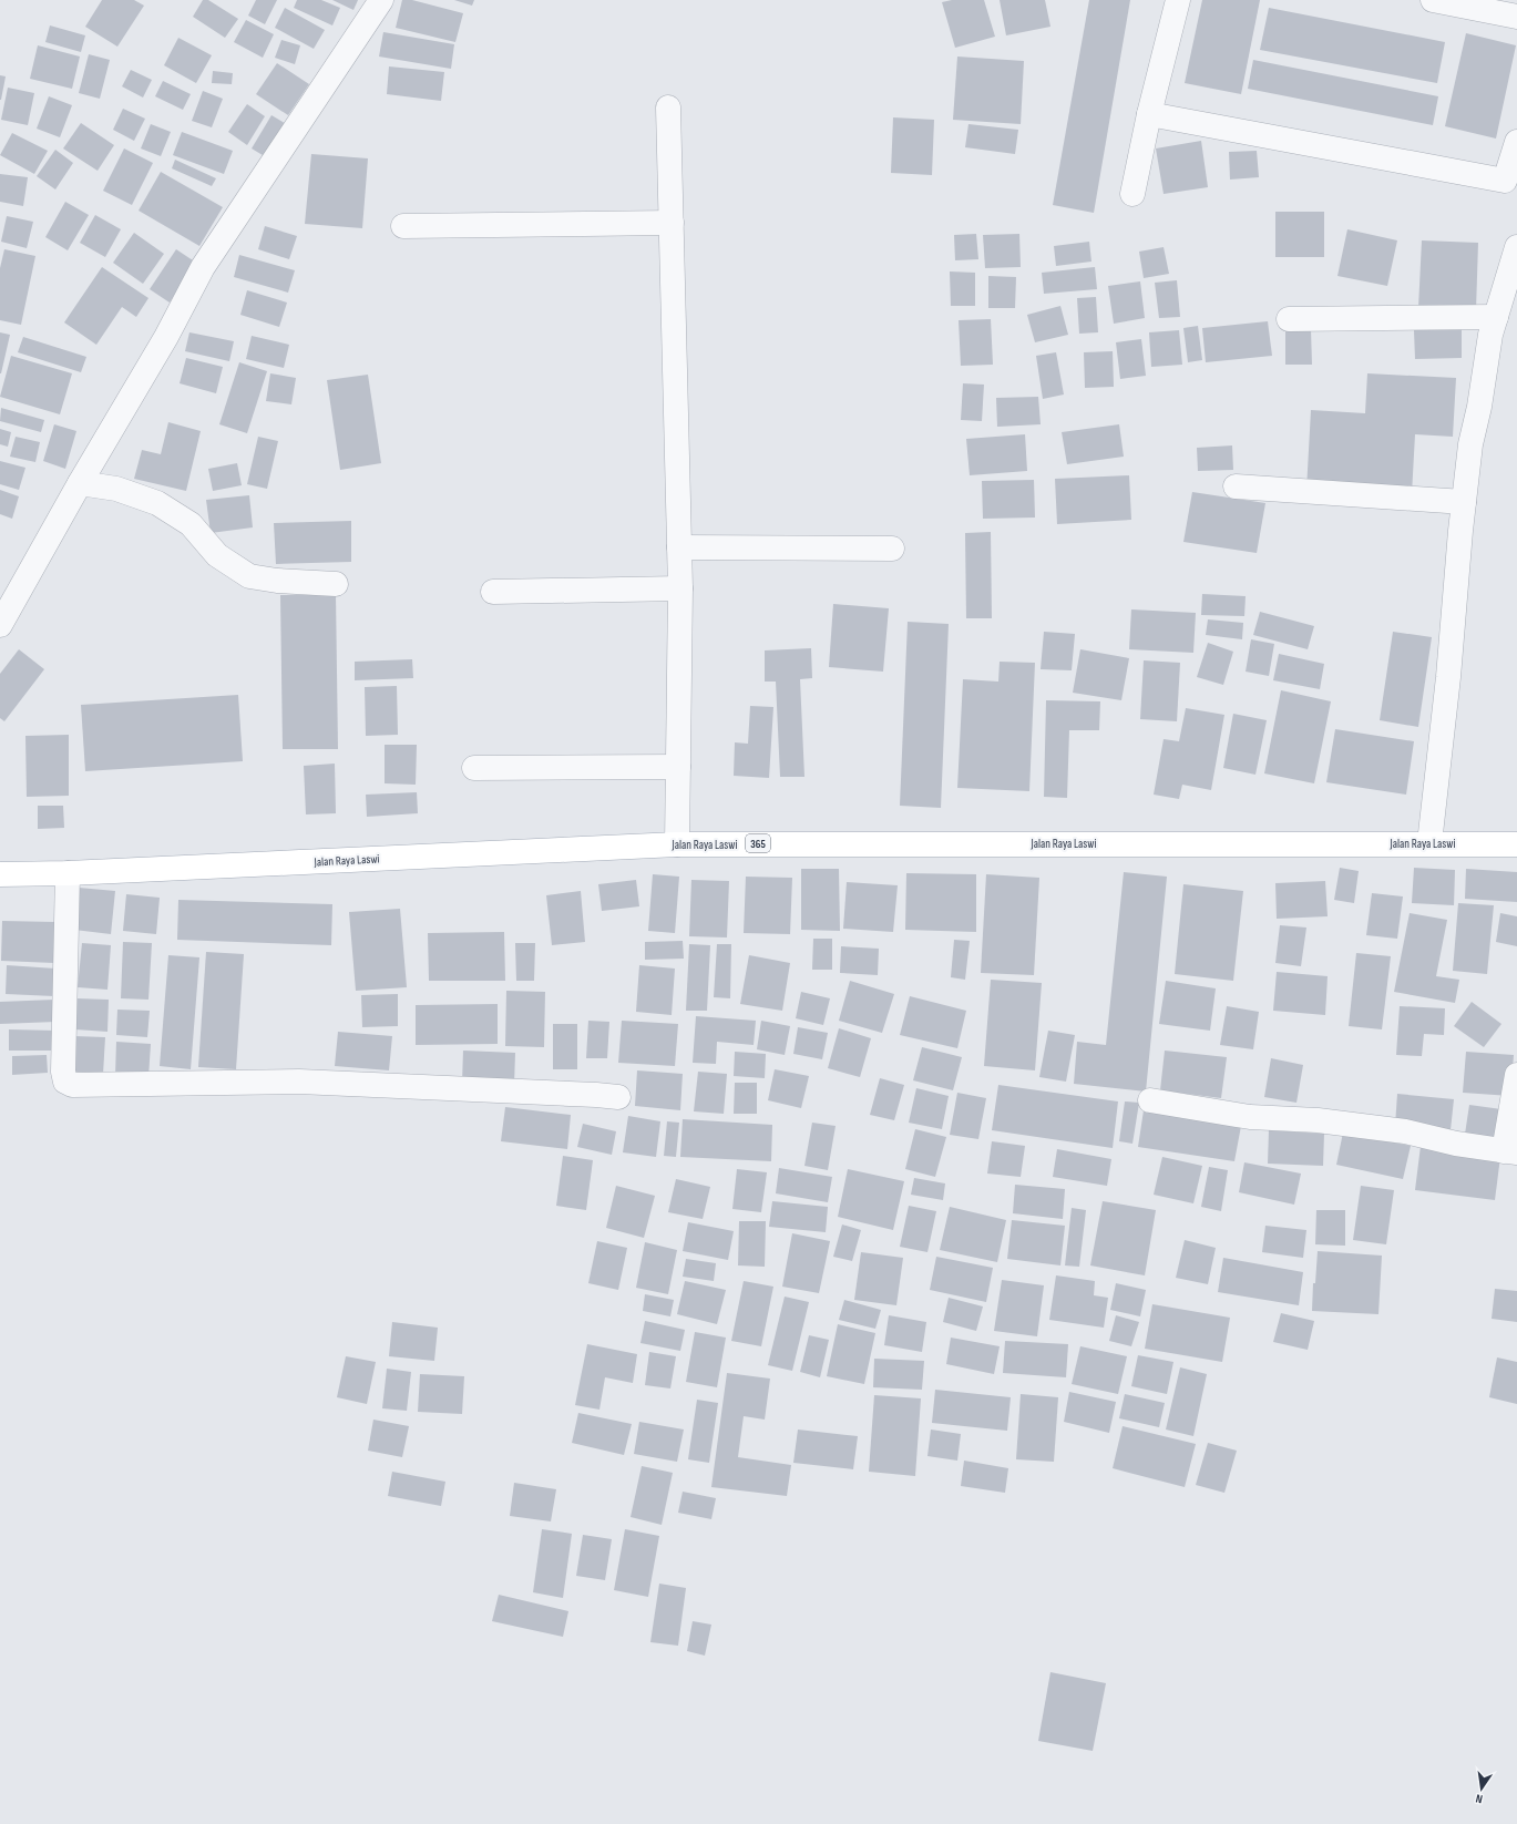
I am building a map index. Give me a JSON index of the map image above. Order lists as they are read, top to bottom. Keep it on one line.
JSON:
{"streets":{"main road":["365","Jalan Raya Laswi"]},"north":"bottom"}
